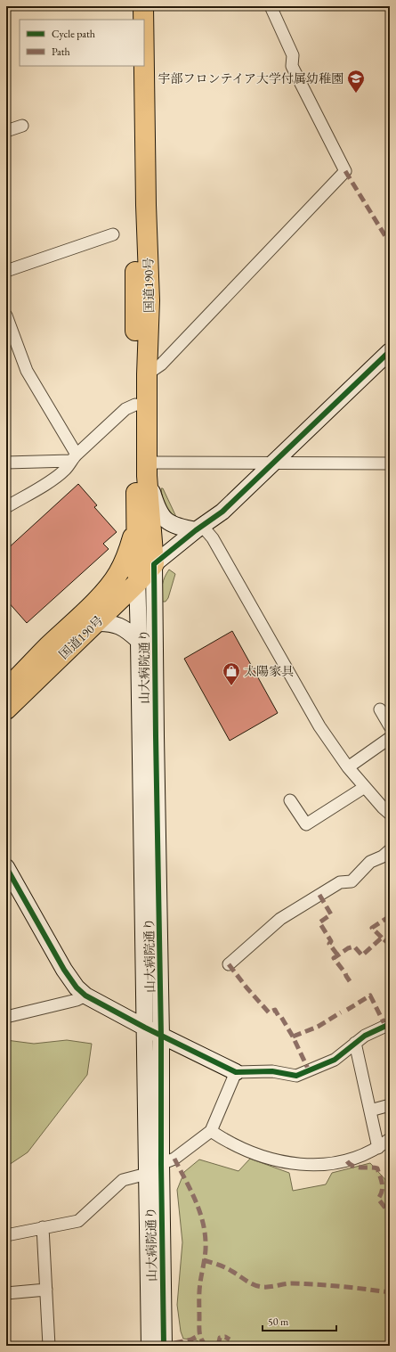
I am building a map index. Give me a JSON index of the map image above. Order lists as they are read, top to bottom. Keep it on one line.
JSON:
{"streets":{"highway":["国道190号"],"street":["山大病院通り"]},"crossings":[["国道190号","山大病院通り"]],"places":{"school or university":["宇部フロンテイア大学付属幼稚園"],"shop":["太陽家具"]},"legend":["Cycle path","Path"],"scale_bar":"50 m"}
